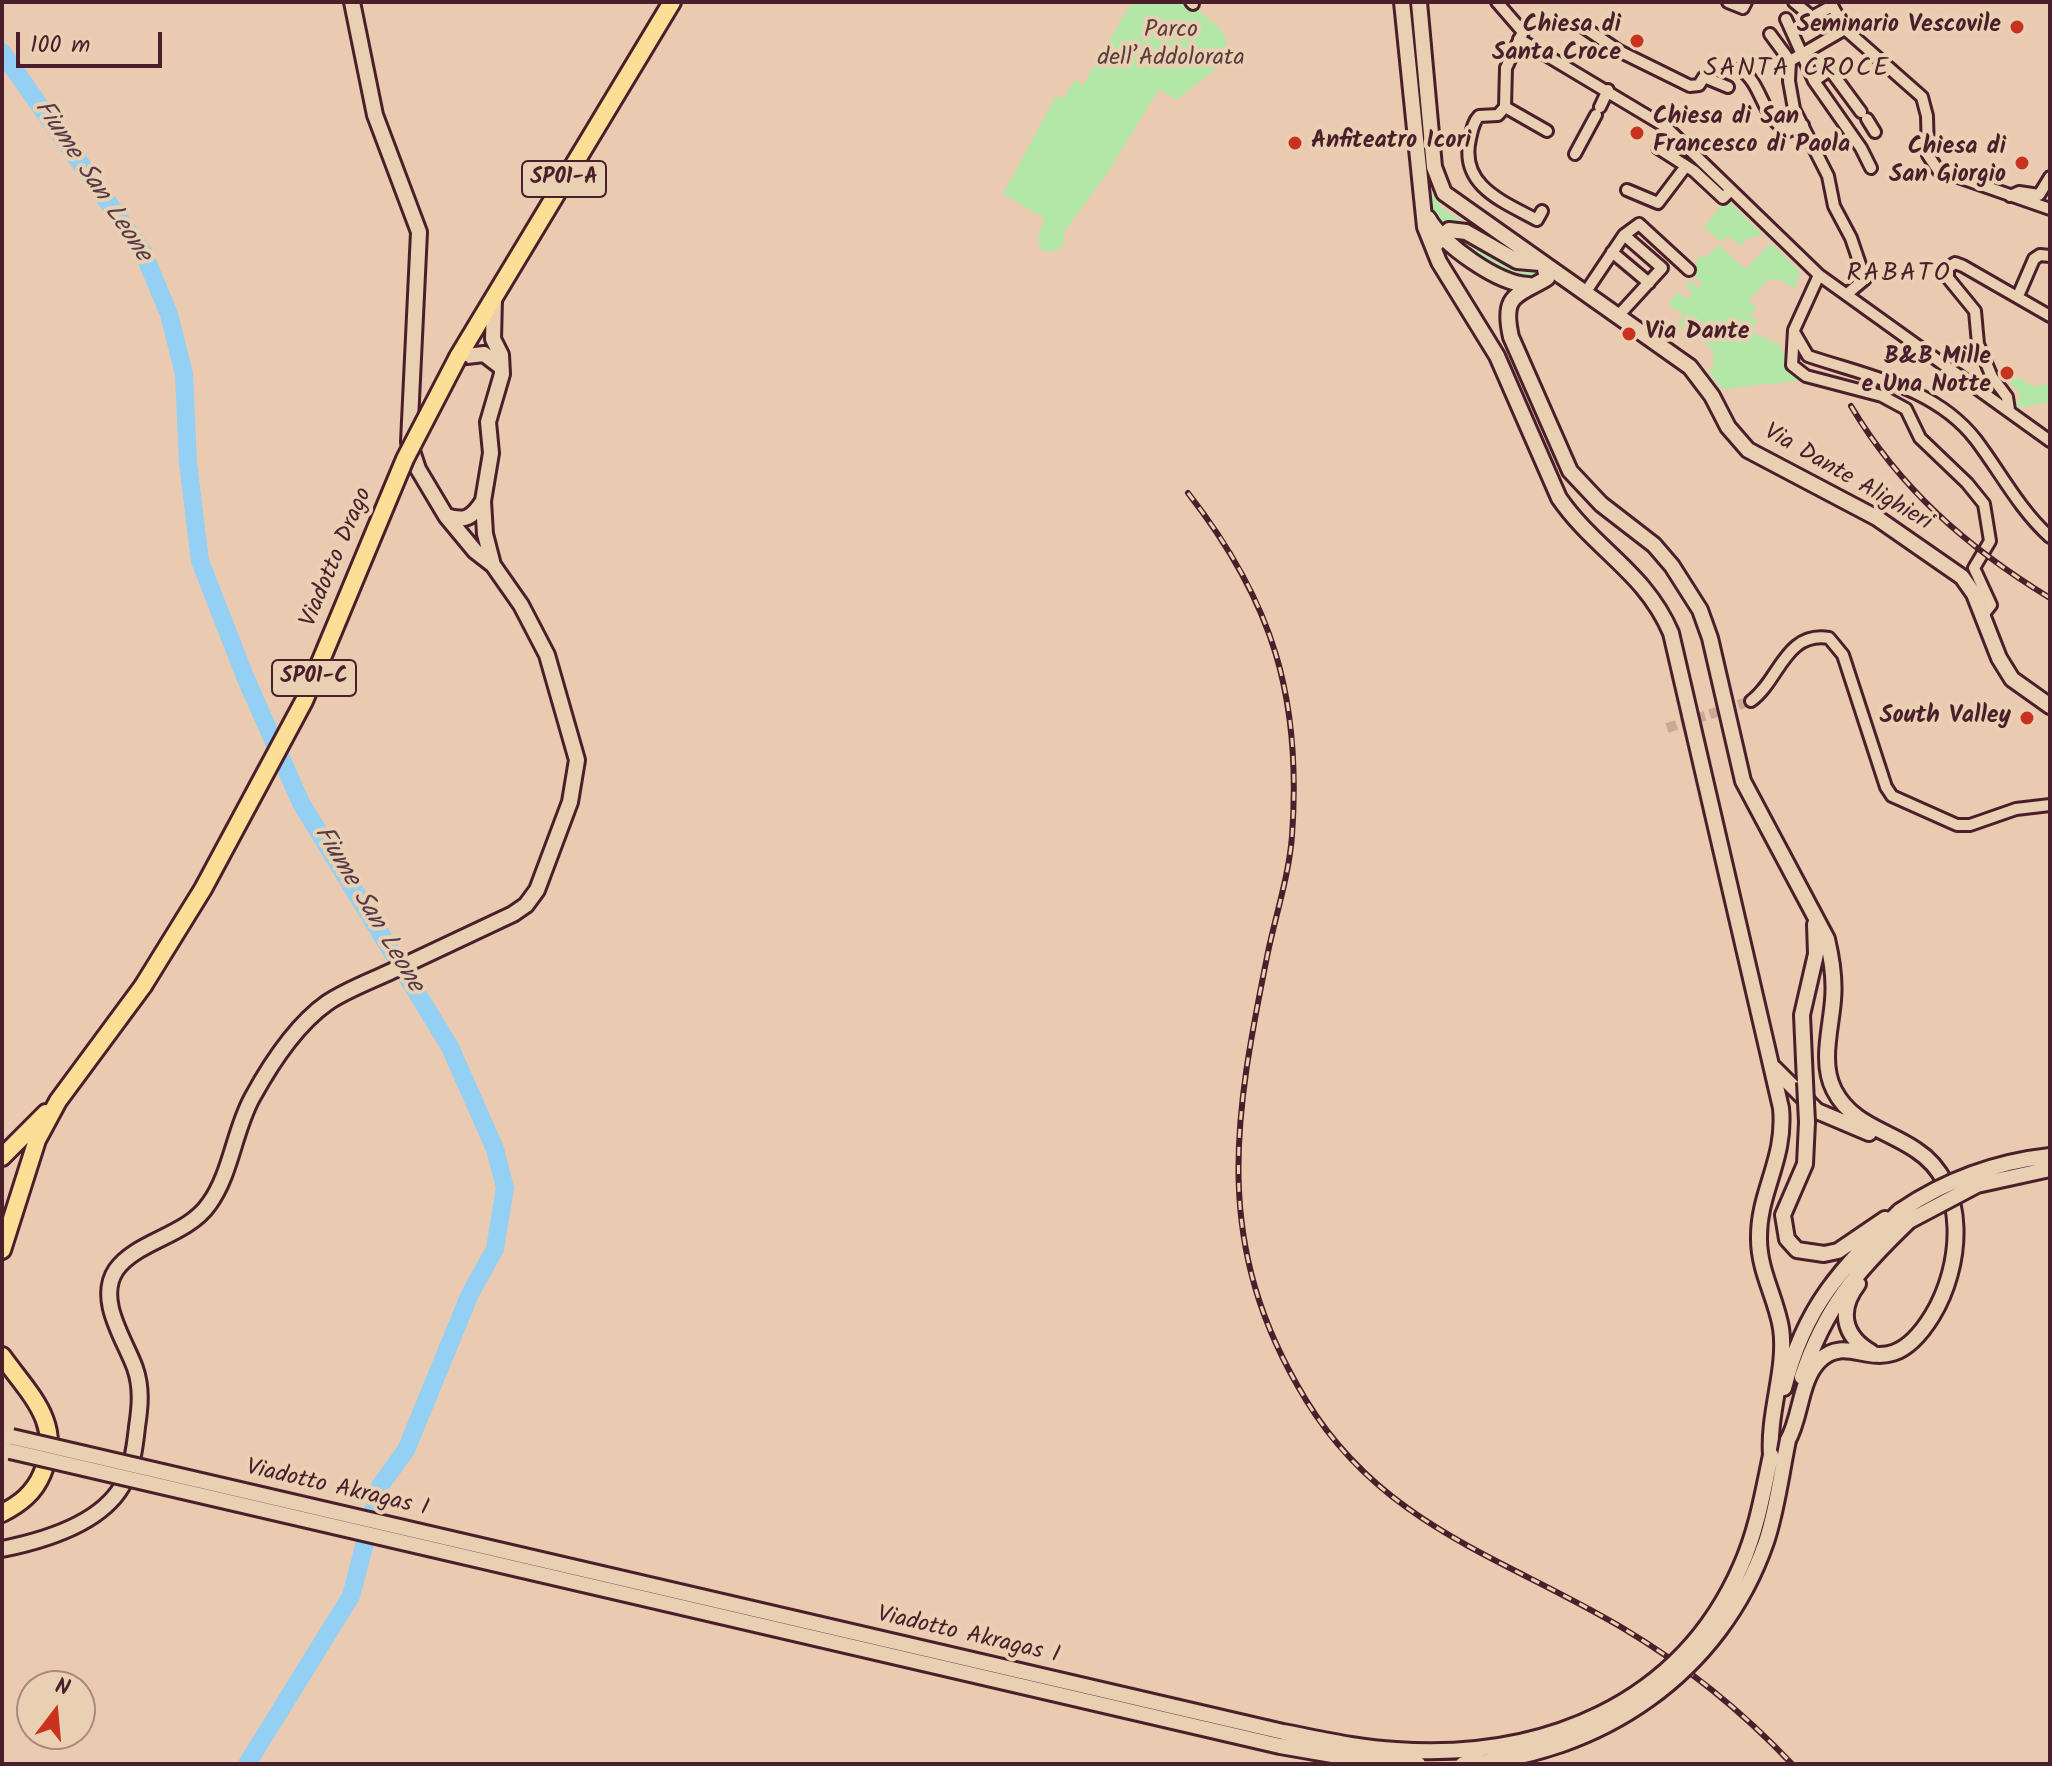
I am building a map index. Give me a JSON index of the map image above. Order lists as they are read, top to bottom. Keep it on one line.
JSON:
{"streets":{"main road":["SP01-A","Via Dante Alighieri","Viadotto Drago","SP01-C","Viadotto Akragas I"]},"crossings":[["SP01-A","Viadotto Drago"]],"districts":["SANTA CROCE","RABATO"],"water":["Fiume San Leone"],"parks":["Parco dell’Addolorata"],"places":["Seminario Vescovile","Chiesa di Santa Croce","Chiesa di San Francesco di Paola","Anfiteatro Icori","Chiesa di San Giorgio","Via Dante","B&B Mille e Una Notte","South Valley"],"scale_bar":"100 m","north":"top"}
